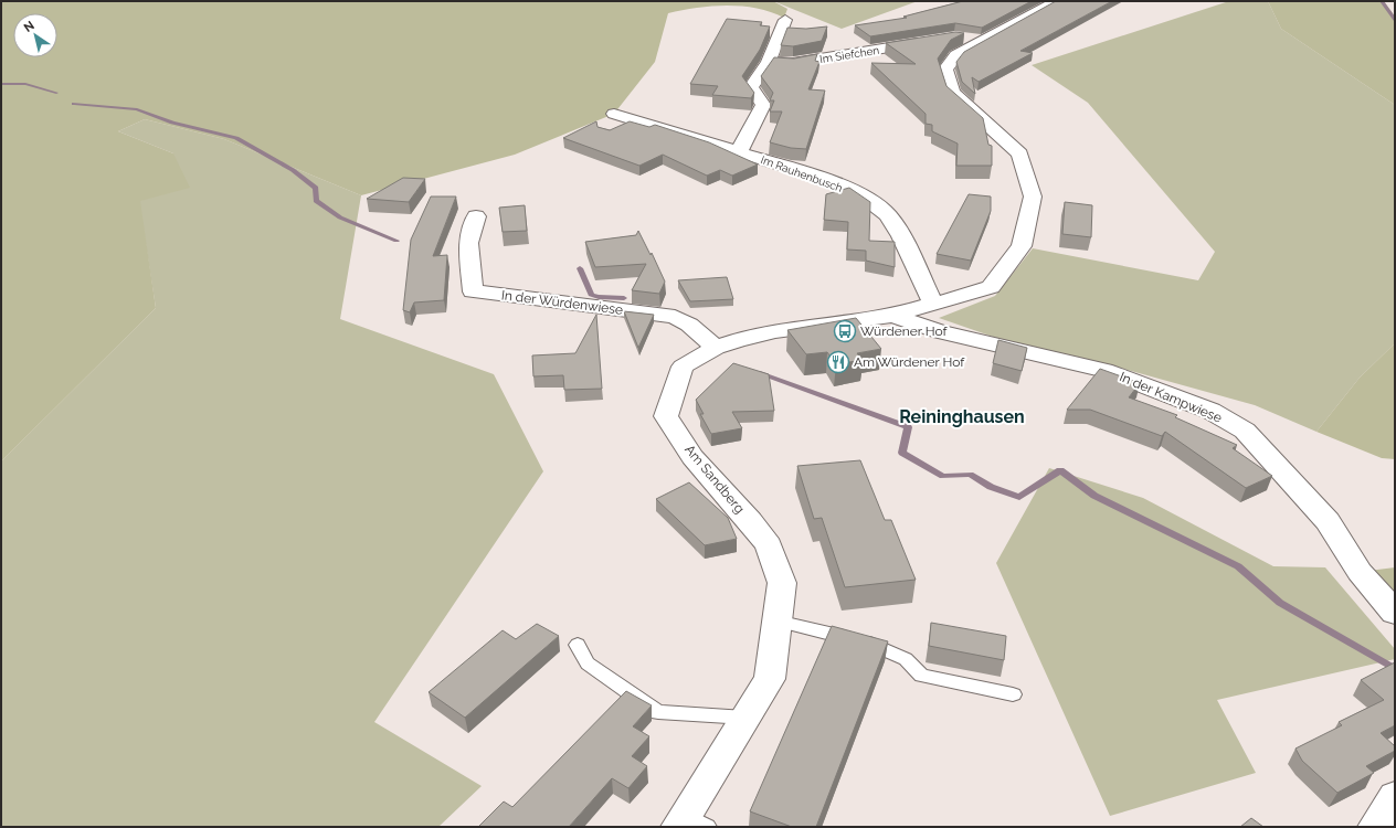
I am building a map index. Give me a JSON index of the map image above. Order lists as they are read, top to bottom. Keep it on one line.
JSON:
{"streets":{"street":["Im Siefchen","Im Rauhenbusch","In der Würdenwiese","In der Kampwiese","Am Sandberg"]},"crossings":[["Im Rauhenbusch","Am Sandberg"],["In der Würdenwiese","Am Sandberg"],["In der Kampwiese","Am Sandberg"]],"districts":["Reininghausen"],"places":{"bus stop":["Würdener Hof"],"restaurant":["Am Würdener Hof"]},"north":"top left"}
